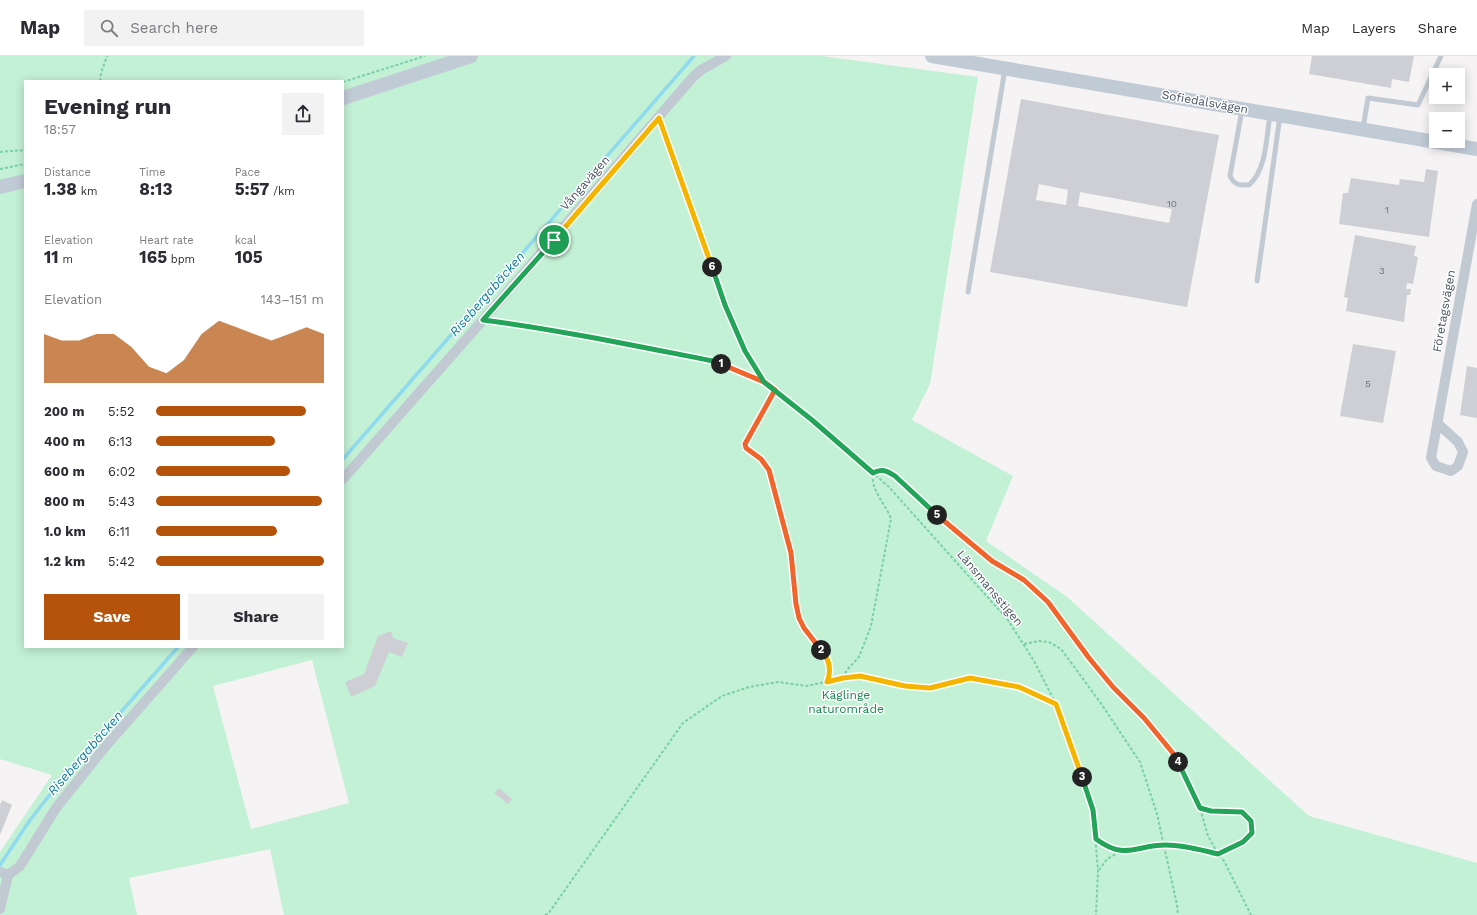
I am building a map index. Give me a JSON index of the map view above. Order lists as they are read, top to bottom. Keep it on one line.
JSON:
{"streets":{"main road":["Sofiedalsvägen"],"street":["Vångavägen","Företagsvägen"],"path":["Länsmansstigen"]},"crossings":[["Vångavägen","Länsmansstigen"]],"water":["Risebergabäcken"],"parks":["Käglinge naturområde"],"house_numbers":["10","1","3","5"],"page":{"header":"Map","search":"Search here","nav":["Map","Layers","Share"],"map_buttons":["+","−"],"heading":["Evening run","18:57"],"stats":[["Distance","1.38 km"],["Time","8:13"],["Pace","5:57 /km"],["Elevation","11 m"],["Heart rate","165 bpm"],["kcal","105"]],"pins":["6","1","5","2","4","3"],"chart":["Elevation","143–151 m"],"list":[{"name":"200 m","note":"5:52"},{"name":"400 m","note":"6:13"},{"name":"600 m","note":"6:02"},{"name":"800 m","note":"5:43"},{"name":"1.0 km","note":"6:11"},{"name":"1.2 km","note":"5:42"}],"buttons":["Save","Share"]}}
